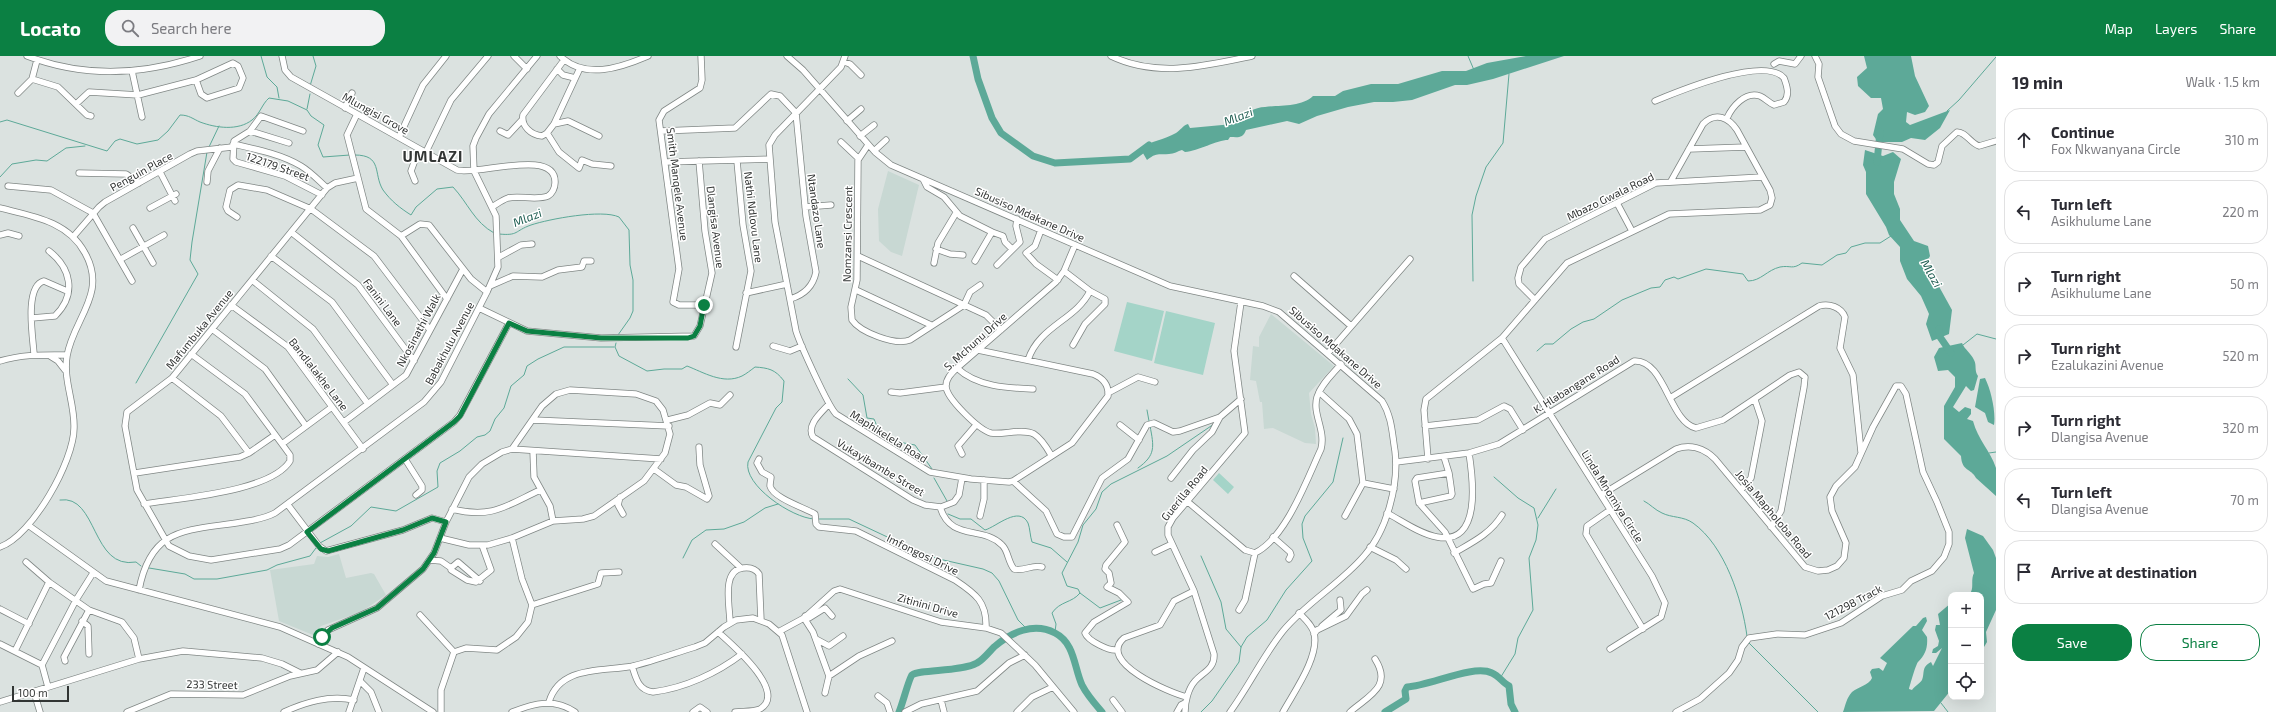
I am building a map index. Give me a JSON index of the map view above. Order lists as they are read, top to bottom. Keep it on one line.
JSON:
{"streets":{"street":["Mlungisi Grove","122179 Street","Penguin Place","Smith Manqele Avenue","Mbazo Gwala Road","Ntandazo Lane","Sibusiso Mdakane Drive","Nathi Ndlovu Lane","Dlangisa Avenue","Nomzansi Crescent","Fanini Lane","Mafumbuka Avenue","Nkosinathi Walk","S. Mchunu Drive","Babakhulu Avenue","Bandlalakhe Lane","K. Hlabangane Road","Maphikelela Road","Vukayibambe Street","Guerilla Road","Linda Mnomiya Circle","Josia Mapholoba Road","Imfongosi Drive","121298 Track","Zitinini Drive","233 Street"]},"crossings":[["Mlungisi Grove","Babakhulu Avenue"],["122179 Street","Penguin Place"],["122179 Street","Mafumbuka Avenue"],["Smith Manqele Avenue","Dlangisa Avenue"],["Ntandazo Lane","Maphikelela Road"],["Sibusiso Mdakane Drive","S. Mchunu Drive"],["Sibusiso Mdakane Drive","K. Hlabangane Road"],["Sibusiso Mdakane Drive","Maphikelela Road"],["Sibusiso Mdakane Drive","Guerilla Road"],["Dlangisa Avenue","Mafumbuka Avenue"],["Dlangisa Avenue","Babakhulu Avenue"],["Fanini Lane","Mafumbuka Avenue"],["Fanini Lane","Nkosinathi Walk"],["Mafumbuka Avenue","Babakhulu Avenue"],["Mafumbuka Avenue","Bandlalakhe Lane"],["Nkosinathi Walk","Bandlalakhe Lane"],["Babakhulu Avenue","Bandlalakhe Lane"],["K. Hlabangane Road","Linda Mnomiya Circle"],["K. Hlabangane Road","Josia Mapholoba Road"],["Maphikelela Road","Vukayibambe Street"],["Linda Mnomiya Circle","Josia Mapholoba Road"],["Josia Mapholoba Road","121298 Track"],["Imfongosi Drive","Zitinini Drive"]],"districts":["UMLAZI"],"water":["Mlazi"],"scale_bar":"100 m","page":{"header":"Locato","search":"Search here","nav":["Map","Layers","Share"],"heading":["19 min","Walk · 1.5 km"],"list":[["Continue","Fox Nkwanyana Circle","310 m"],["Turn left","Asikhulume Lane","220 m"],["Turn right","Asikhulume Lane","50 m"],["Turn right","Ezalukazini Avenue","520 m"],["Turn right","Dlangisa Avenue","320 m"],["Turn left","Dlangisa Avenue","70 m"],"Arrive at destination"],"map_buttons":["+","−"],"buttons":["Save","Share"],"scale":"100 m"}}
